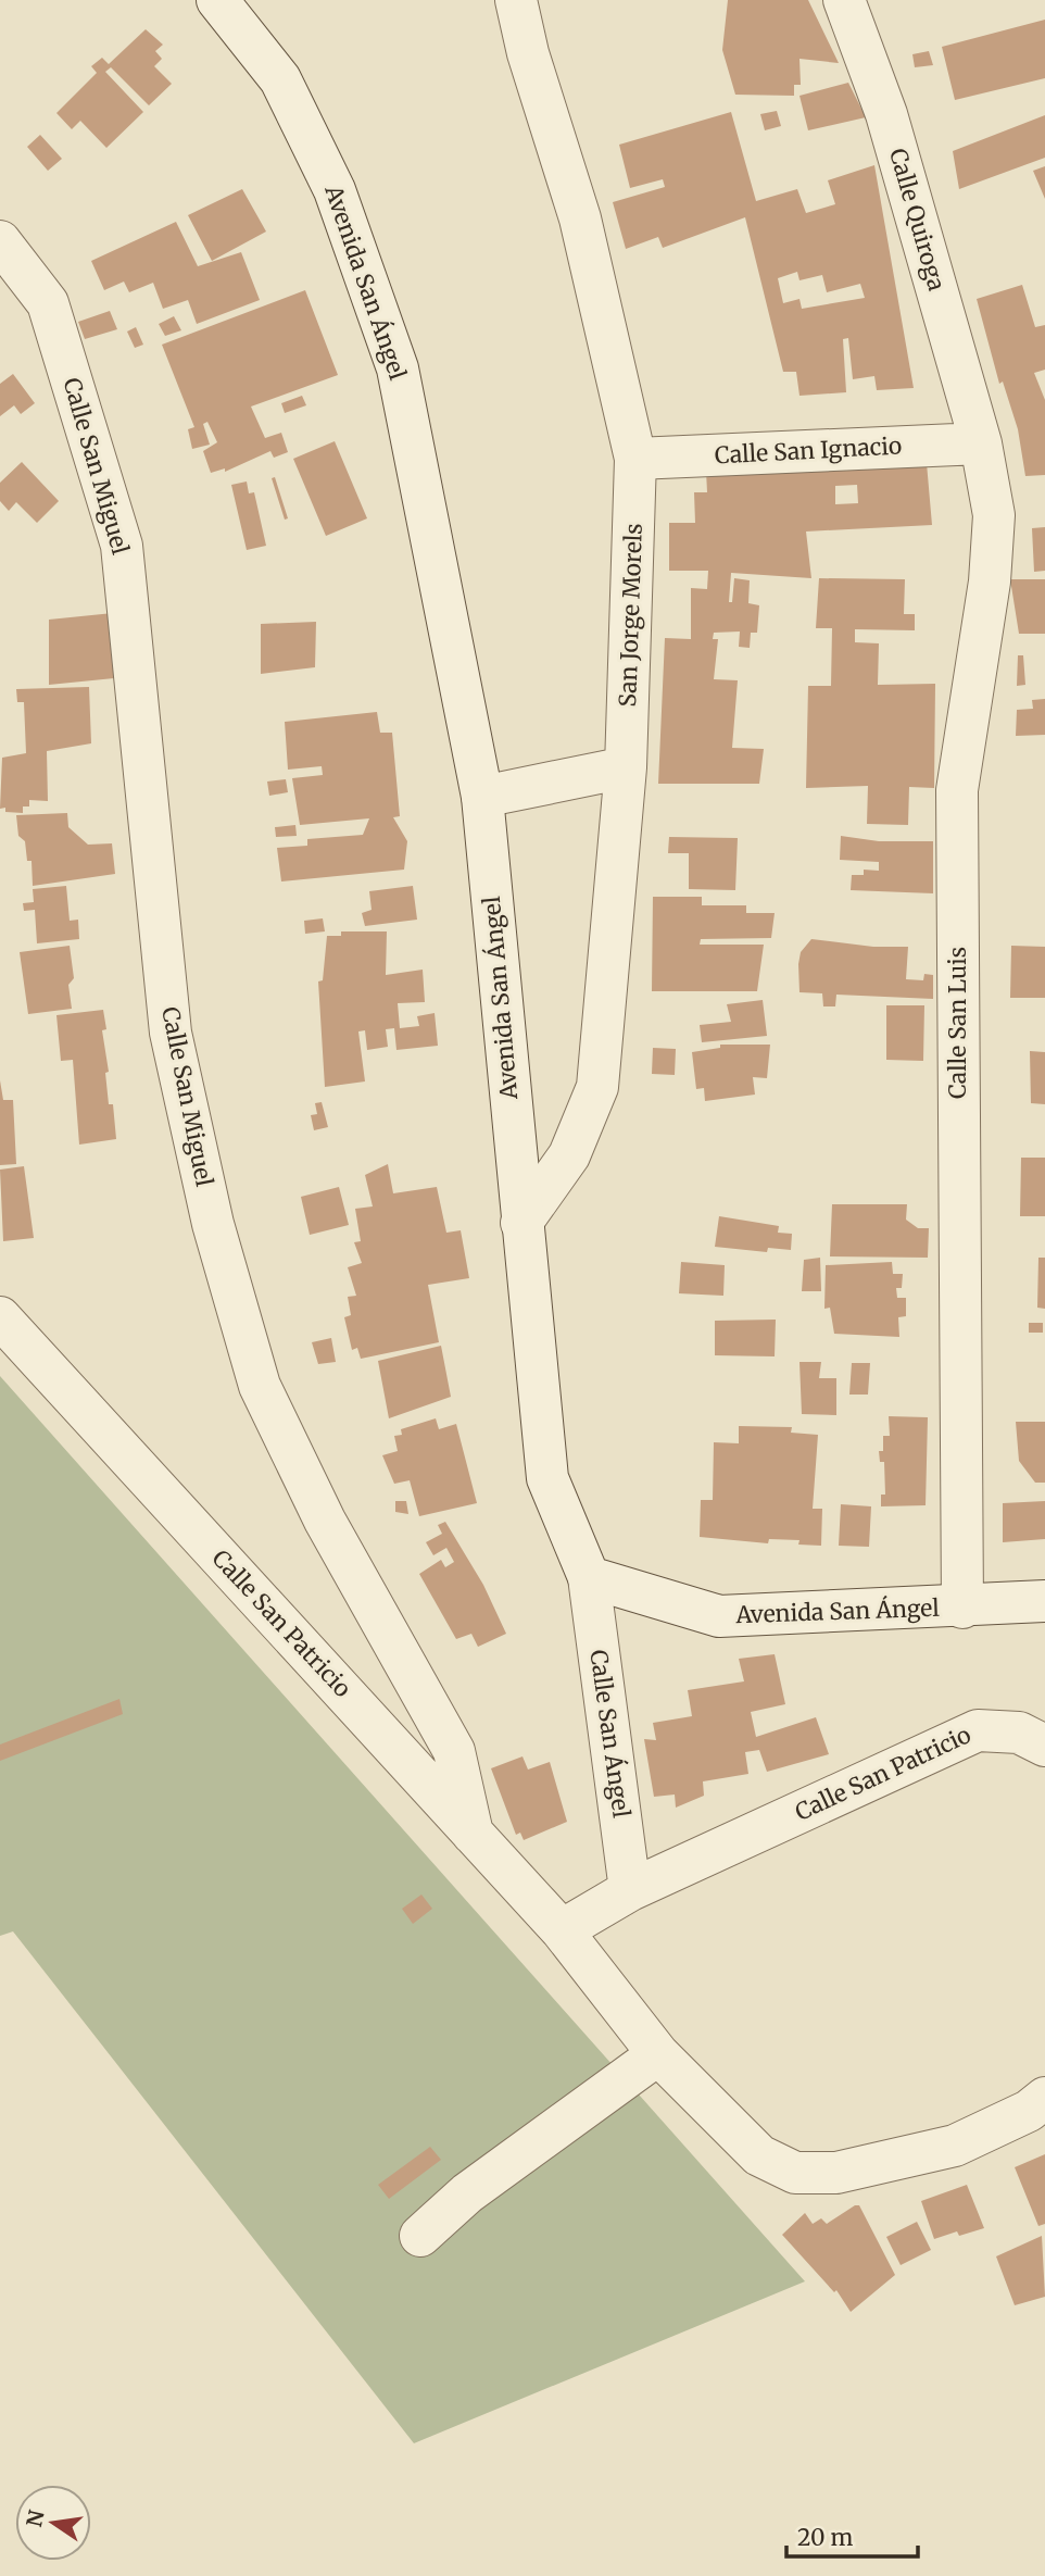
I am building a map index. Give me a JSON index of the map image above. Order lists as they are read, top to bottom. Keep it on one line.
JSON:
{"streets":{"street":["Calle Quiroga","Avenida San Ángel","Calle San Ignacio","Calle San Miguel","San Jorge Morels","Calle San Luis","Calle San Patricio","Calle San Ángel"]},"crossings":[["Calle Quiroga","Calle San Ignacio"],["Calle Quiroga","Calle San Luis"],["Avenida San Ángel","San Jorge Morels"],["Avenida San Ángel","Calle San Luis"],["Avenida San Ángel","Calle San Ángel"],["Calle San Ignacio","San Jorge Morels"],["Calle San Ignacio","Calle San Luis"],["Calle San Miguel","Calle San Patricio"],["Calle San Patricio","Calle San Ángel"]],"scale_bar":"20 m","north":"left"}
